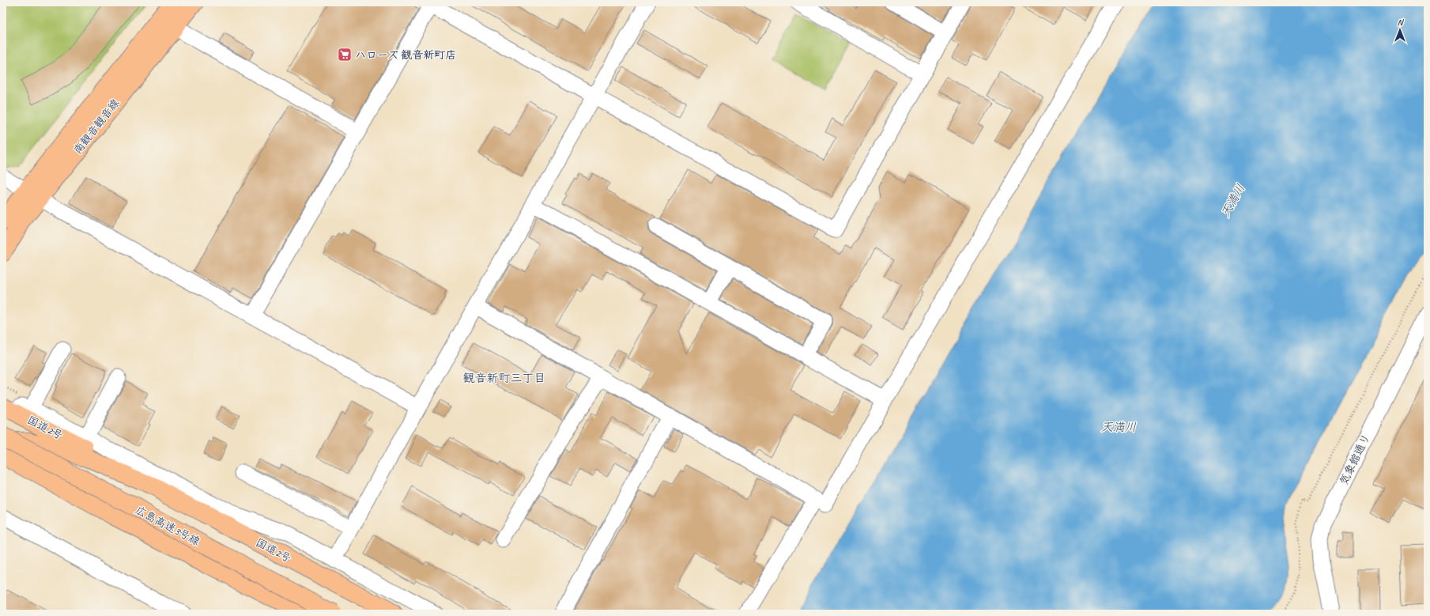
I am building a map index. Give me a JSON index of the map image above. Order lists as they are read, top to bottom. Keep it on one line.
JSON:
{"streets":{"main road":["南観音観音線","国道2号","広島高速3号線"],"street":["気象館通り"]},"districts":["観音新町三丁目"],"water":["天満川"],"places":{"supermarket":["ハローズ 観音新町店"]},"north":"top"}
